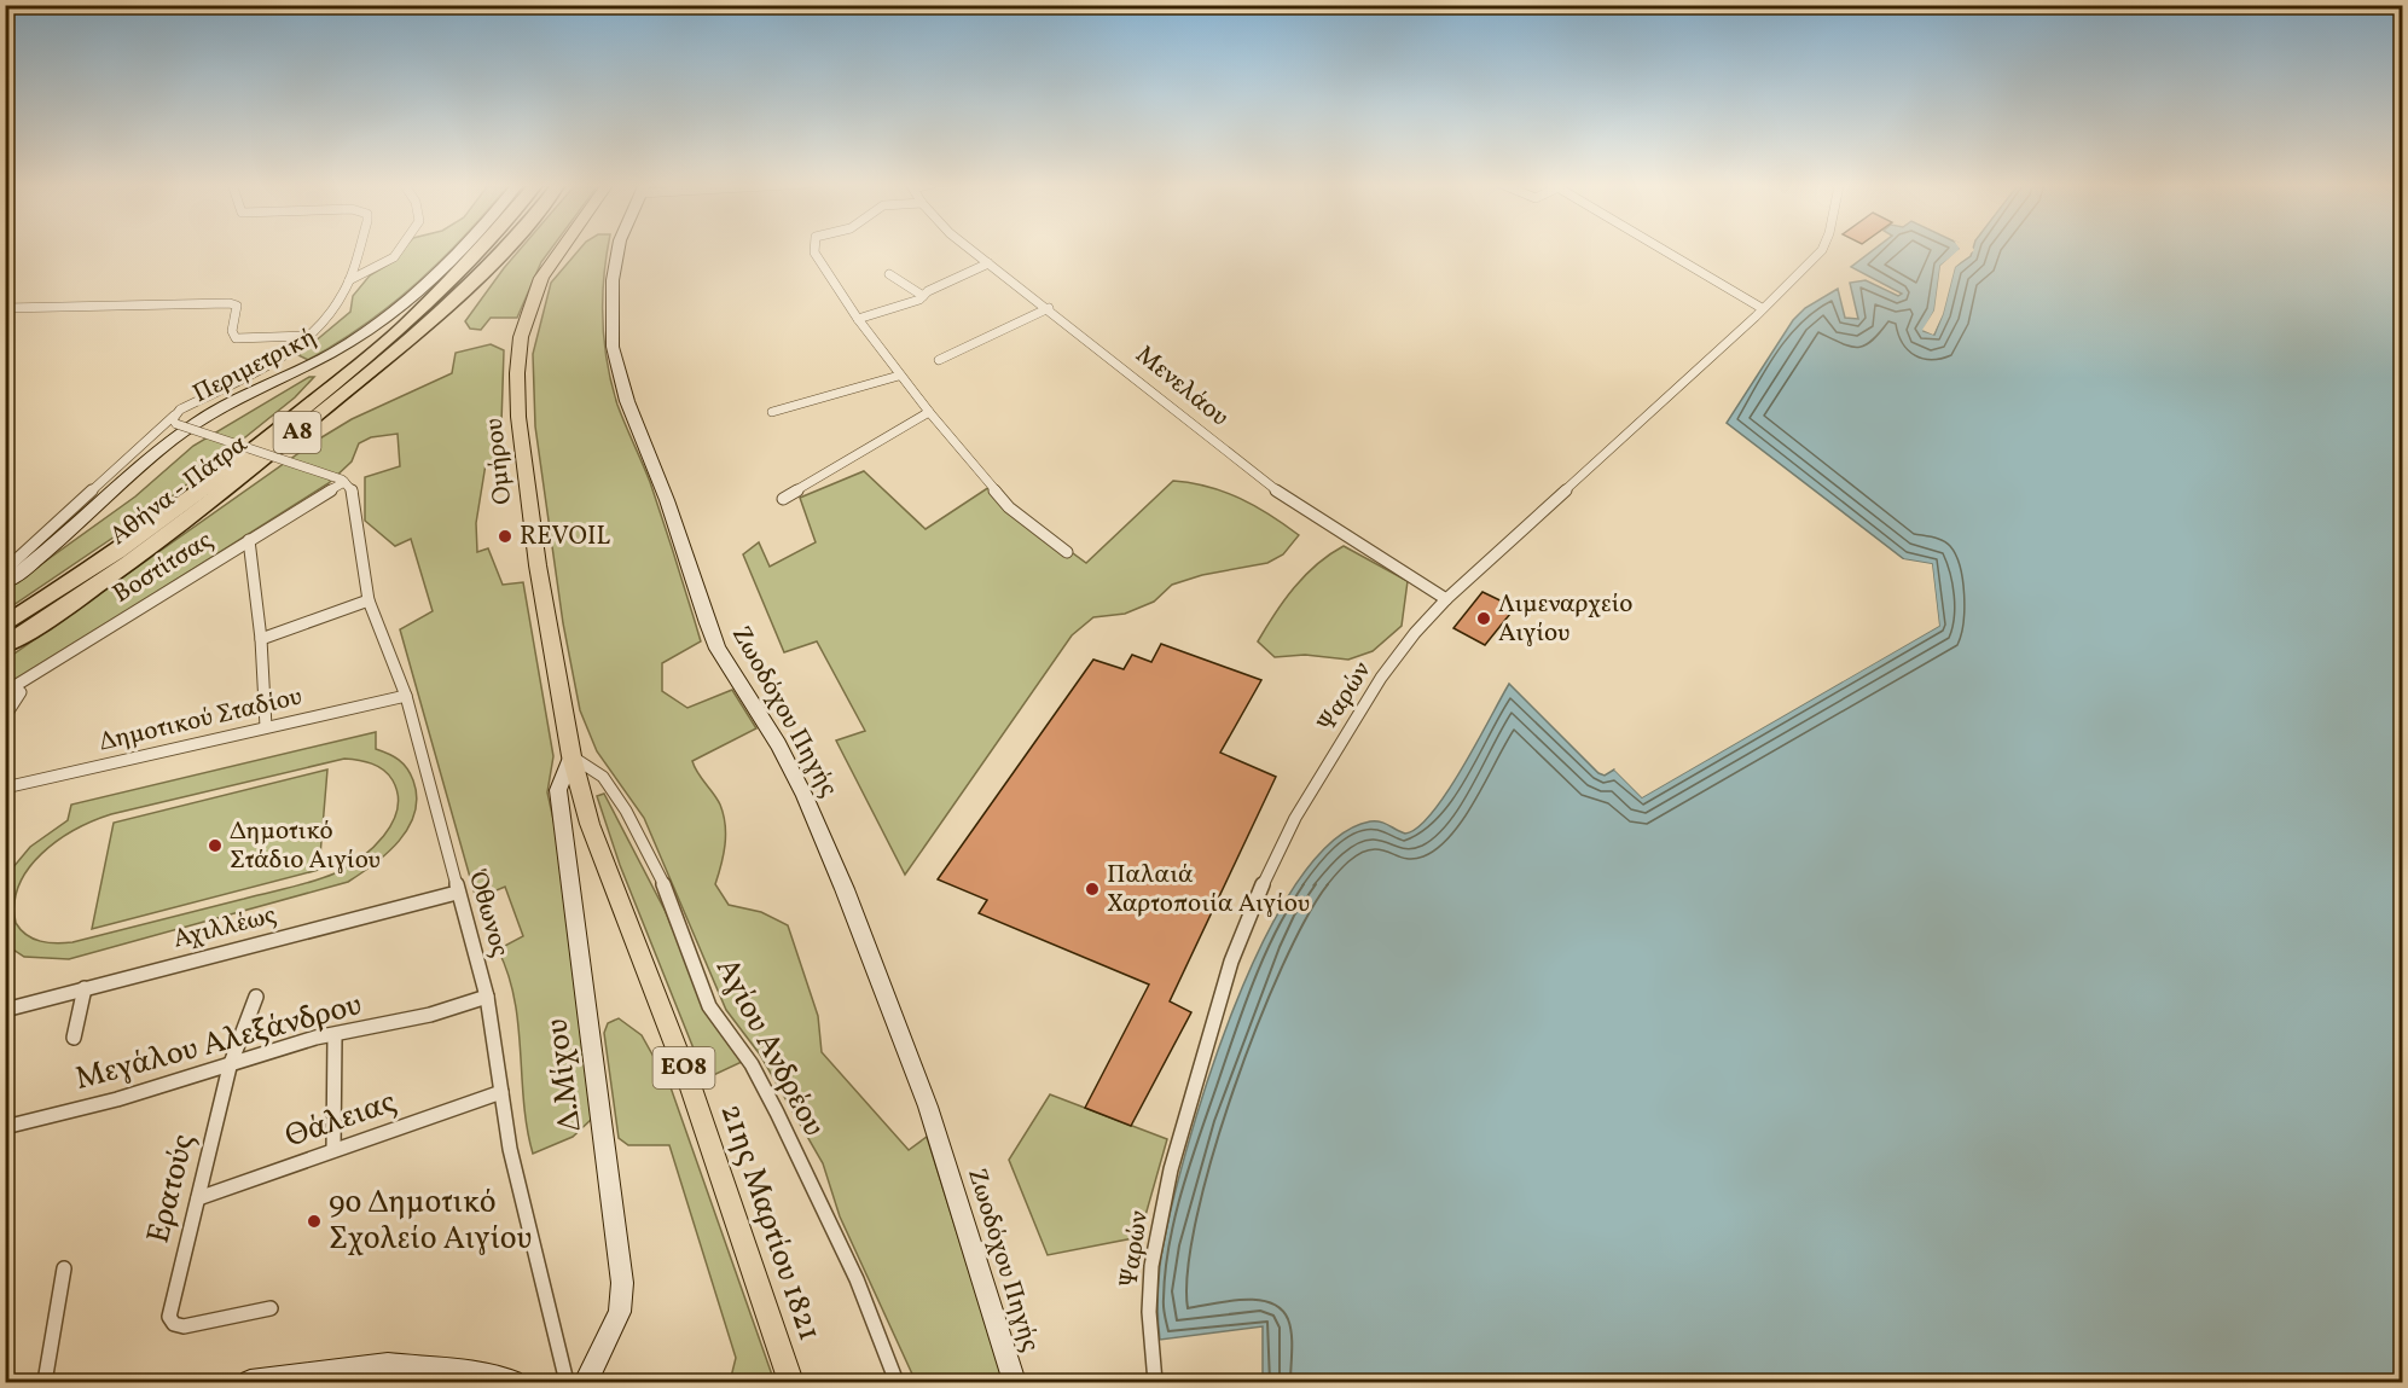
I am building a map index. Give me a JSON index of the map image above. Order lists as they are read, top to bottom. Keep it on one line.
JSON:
{"streets":{"highway":["Α8","Αθήνα - Πάτρα"],"main road":["Περιμετρική","Ομήρου","Ζωοδόχου Πηγής","ΕΟ8","Δ.Μίχου","21ης Μαρτίου 1821"],"street":["Μενελάου","Βοστίτσας","Ψαρών","Δημοτικού Σταδίου","Όθωνος","Αχιλλέως","Μεγάλου Αλεξάνδρου","Αγίου Ανδρέου","Θάλειας","Ερατούς"]},"crossings":[["Μενελάου","Ψαρών"],["Ομήρου","Αγίου Ανδρέου"],["Ομήρου","Δ.Μίχου"],["Ομήρου","21ης Μαρτίου 1821"],["Βοστίτσας","Όθωνος"],["Δημοτικού Σταδίου","Όθωνος"],["Όθωνος","Αχιλλέως"],["Όθωνος","Μεγάλου Αλεξάνδρου"],["Όθωνος","Θάλειας"],["Μεγάλου Αλεξάνδρου","Ερατούς"],["Αγίου Ανδρέου","Δ.Μίχου"],["Αγίου Ανδρέου","21ης Μαρτίου 1821"],["Δ.Μίχου","21ης Μαρτίου 1821"],["Θάλειας","Ερατούς"]],"places":["REVOIL","Λιμεναρχείο Αιγίου","Δημοτικό Στάδιο Αιγίου","Παλαιά Χαρτοποιία Αιγίου","9ο Δημοτικό Σχολείο Αιγίου"]}
